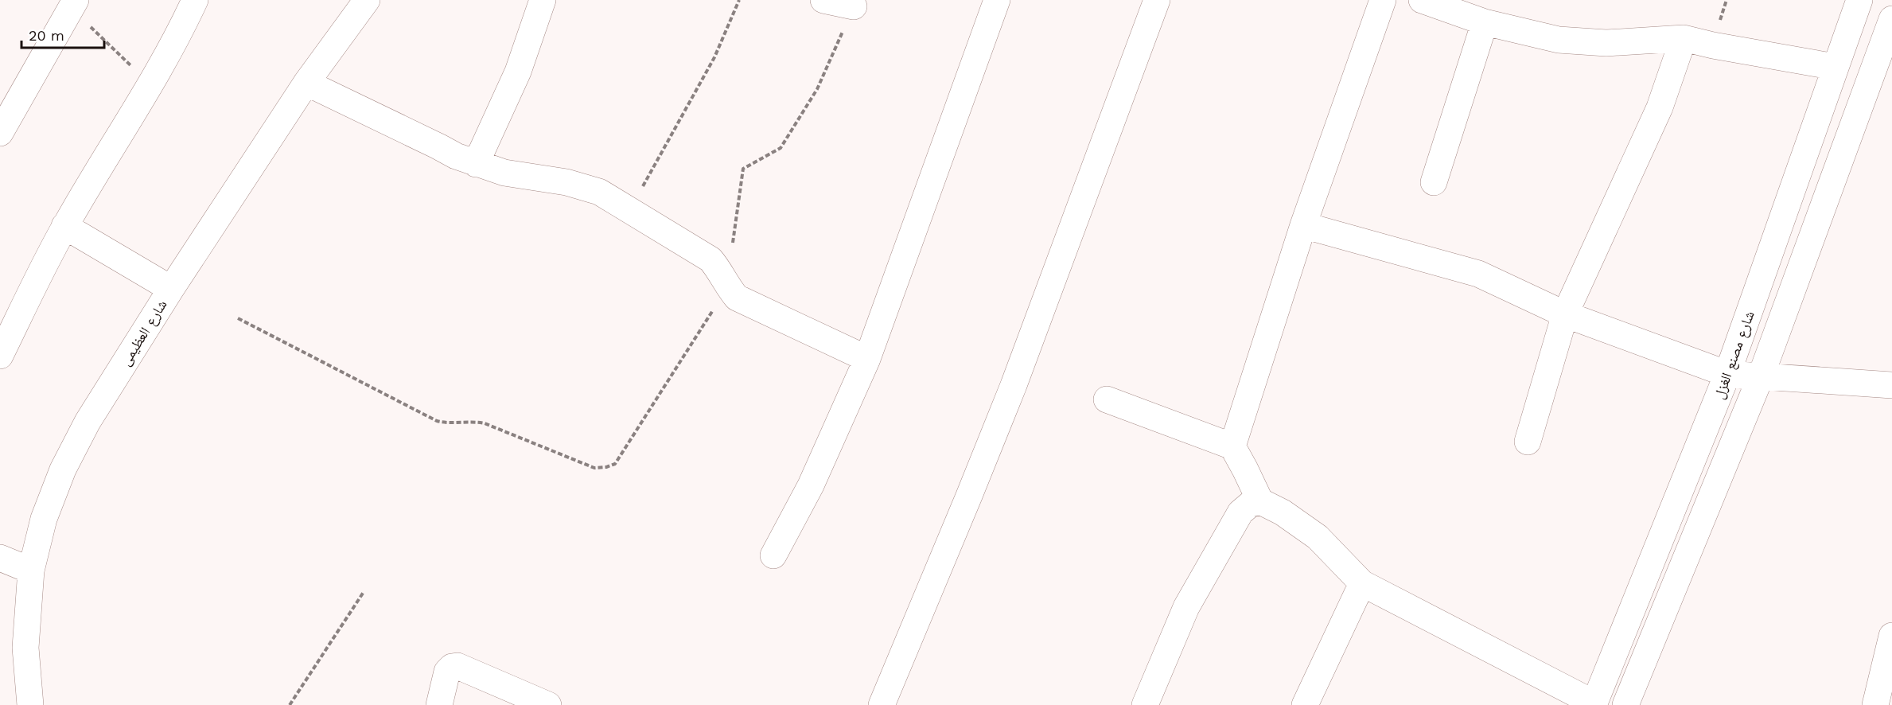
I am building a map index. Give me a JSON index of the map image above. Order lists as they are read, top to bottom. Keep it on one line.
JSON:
{"streets":{"street":["شارع العظيمى","شارع مصنع الغزل"]},"scale_bar":"20 m"}
